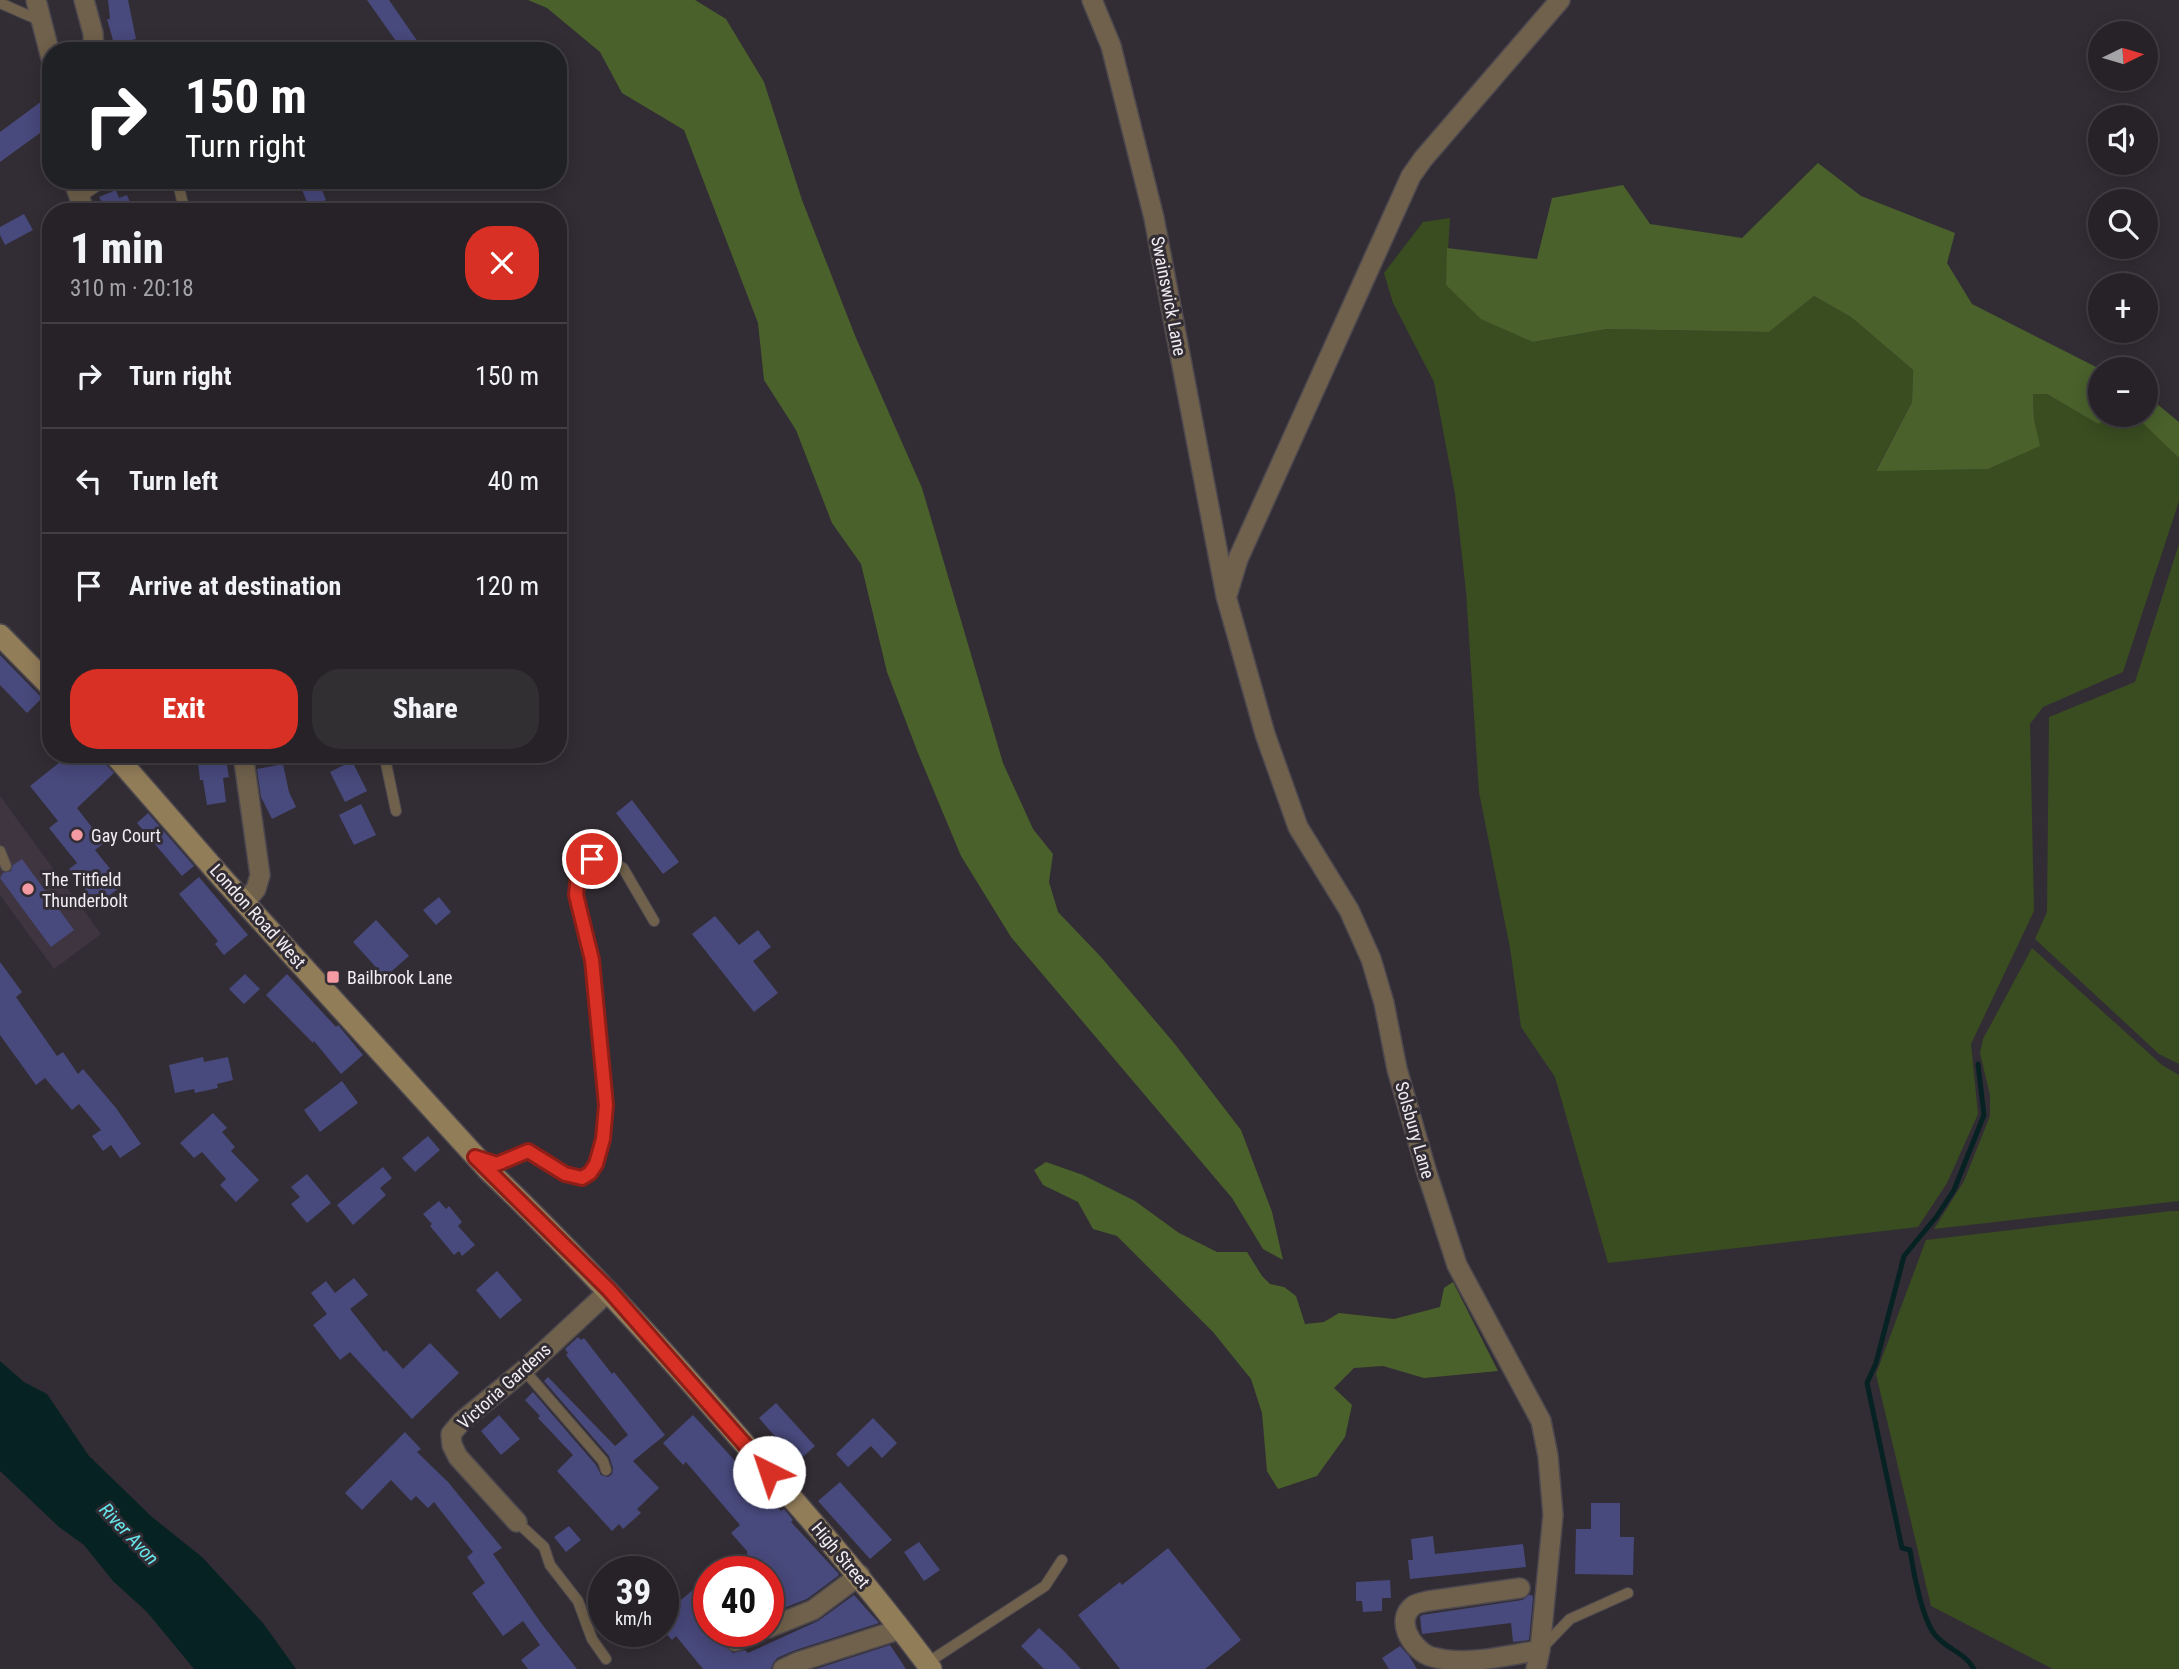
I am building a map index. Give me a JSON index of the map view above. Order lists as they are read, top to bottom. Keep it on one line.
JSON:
{"streets":{"street":["Swainswick Lane","London Road West","Solsbury Lane","Victoria Gardens","High Street"]},"crossings":[["Swainswick Lane","Solsbury Lane"],["London Road West","High Street"],["Victoria Gardens","High Street"]],"water":["River Avon"],"places":{"other":["Gay Court","The Titfield Thunderbolt"],"transit":["Bailbrook Lane"]},"north":"right","page":{"map_buttons":["+","−"],"turn":["150 m","Turn right"],"heading":["1 min","310 m · 20:18"],"list":[{"name":"Turn right","value":"150 m"},{"name":"Turn left","value":"40 m"},{"name":"Arrive at destination","value":"120 m"}],"buttons":["Exit","Share"],"speed":"39 km/h","limit":"40"}}
